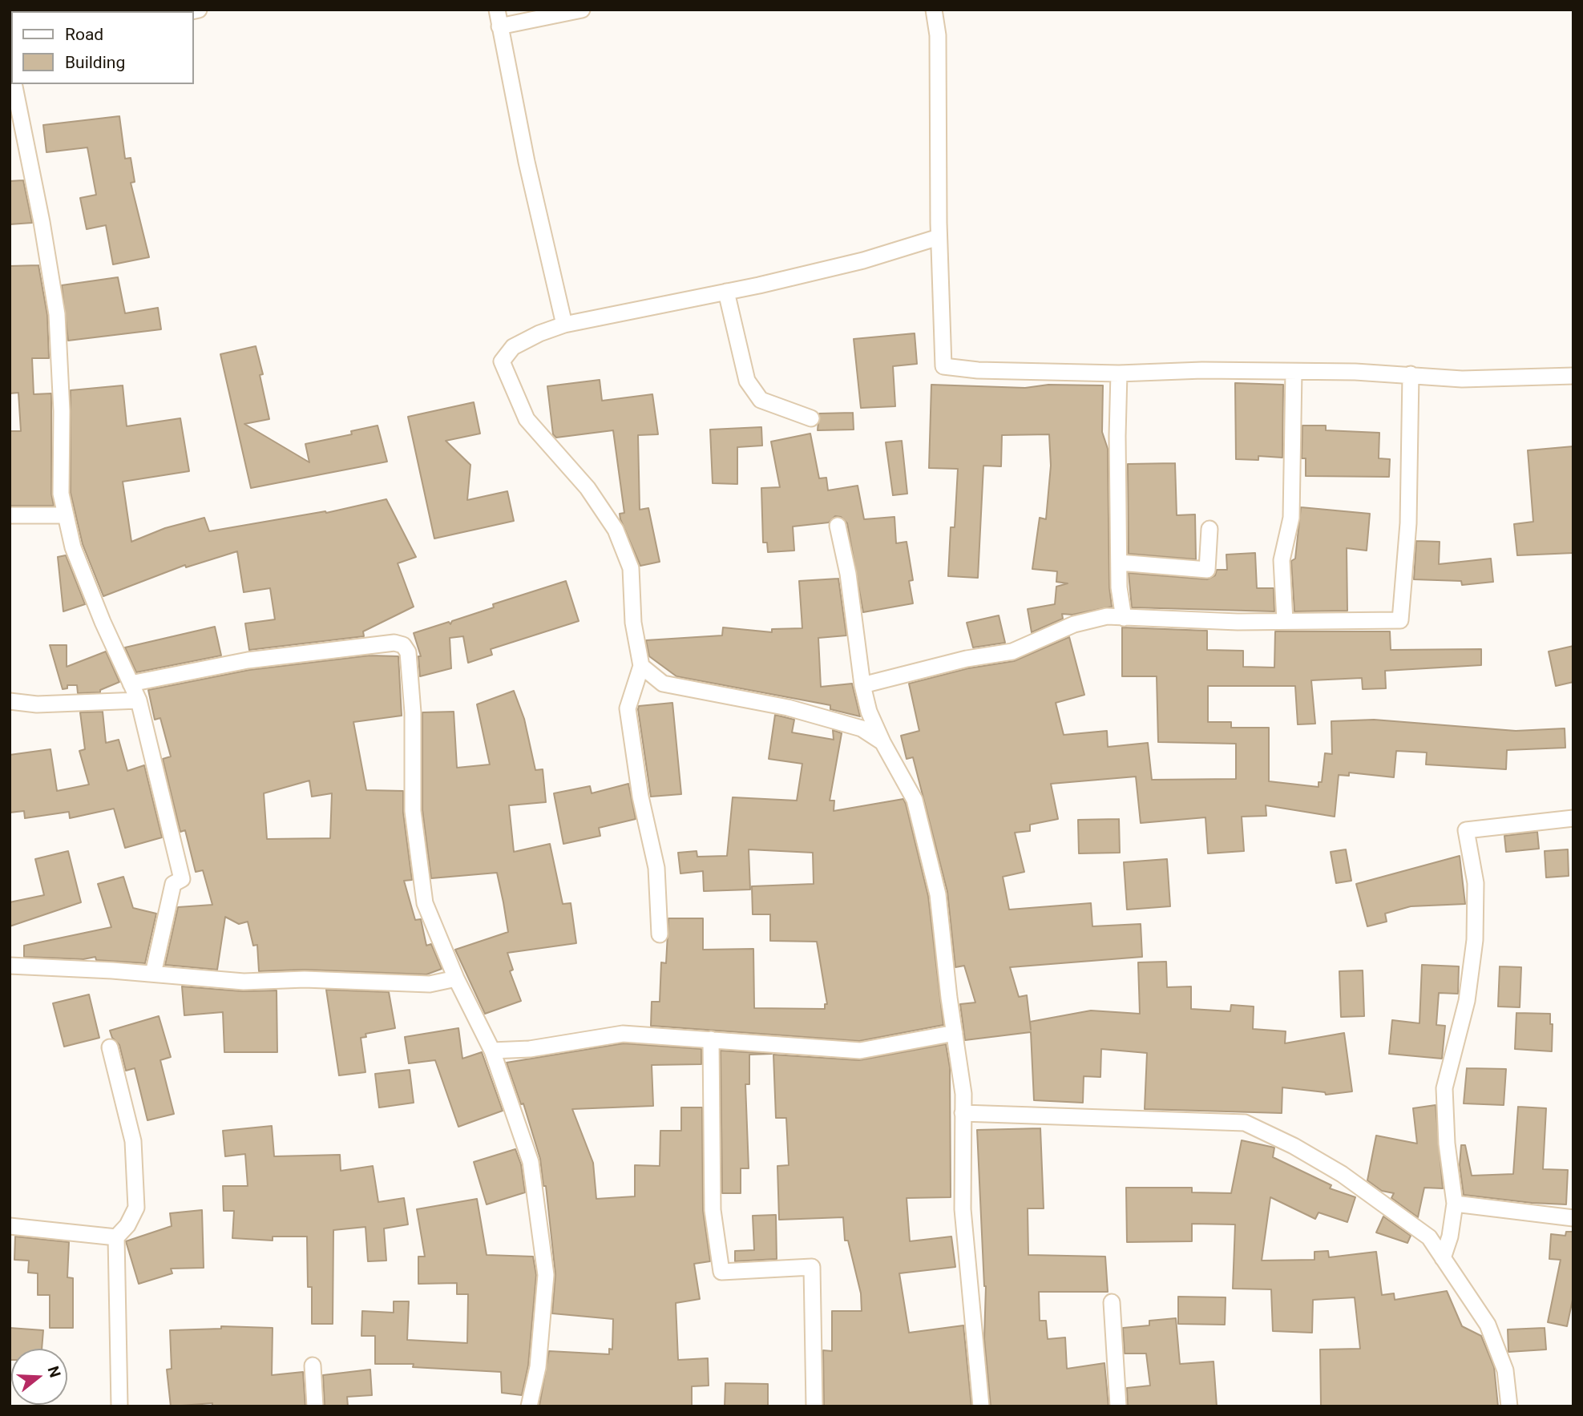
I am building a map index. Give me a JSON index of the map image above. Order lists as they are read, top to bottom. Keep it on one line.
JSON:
{"legend":["Road","Building"],"north":"right"}
